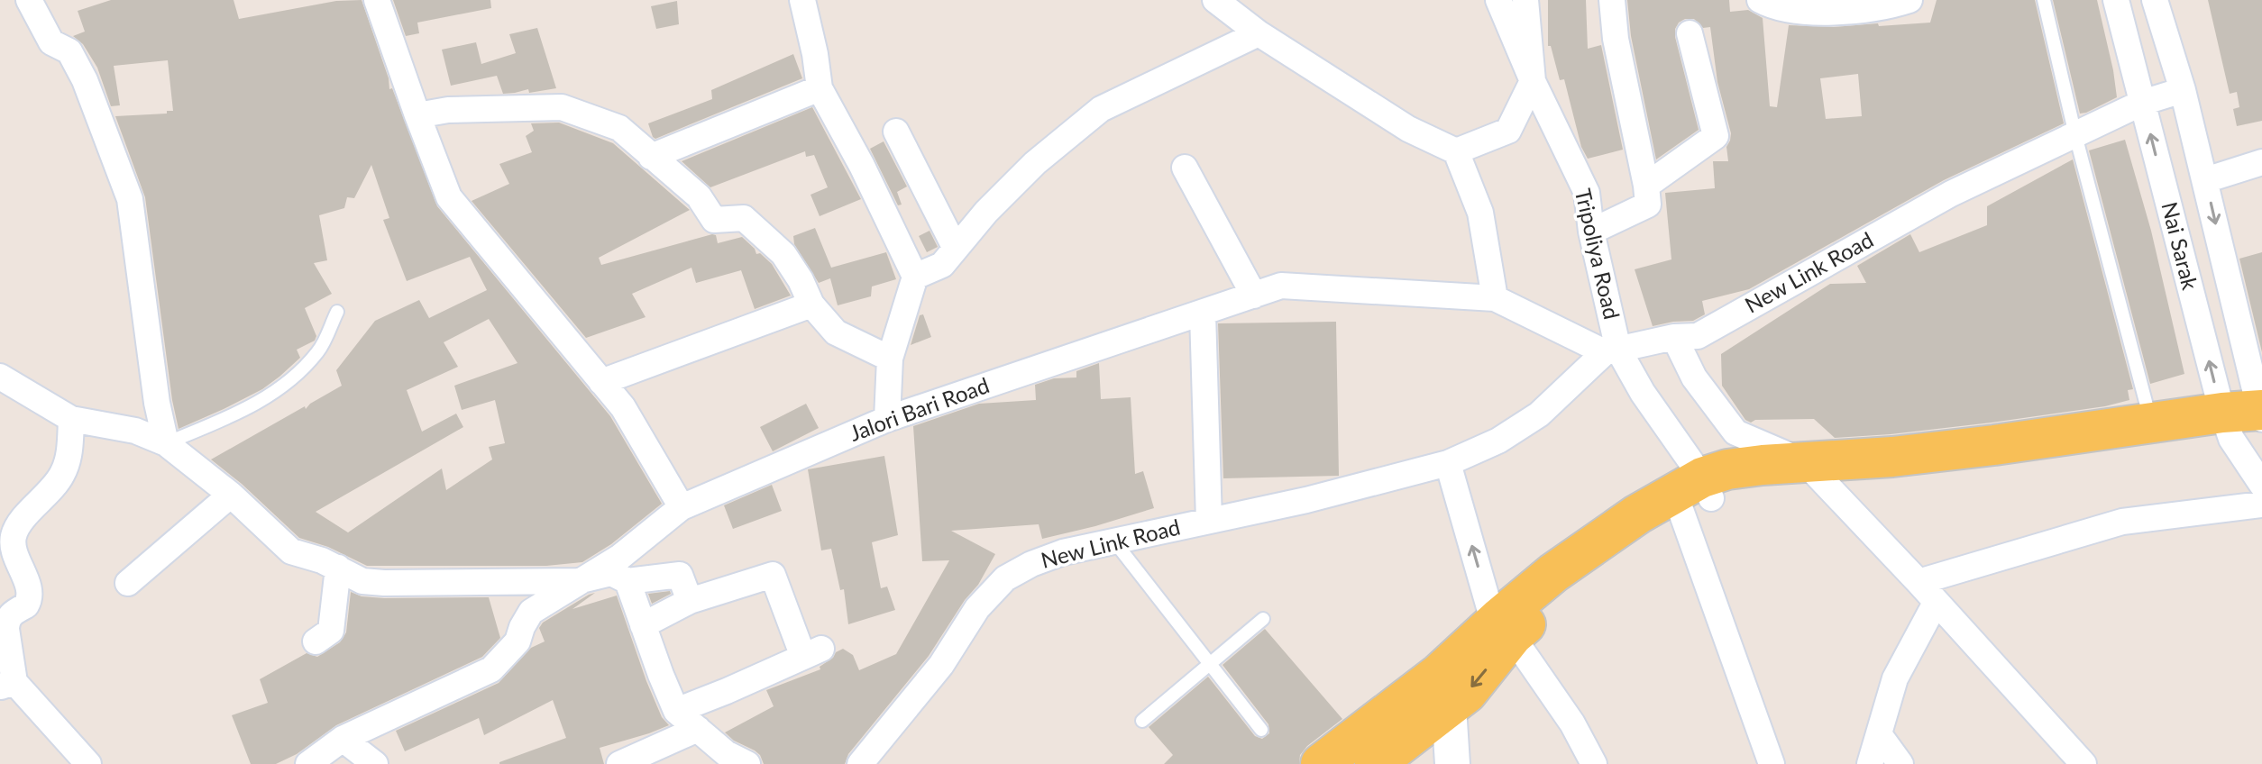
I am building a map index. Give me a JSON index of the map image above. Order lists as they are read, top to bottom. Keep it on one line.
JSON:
{"streets":{"street":["Nai Sarak","Tripoliya Road","New Link Road","Jalori Bari Road"]},"crossings":[["Nai Sarak","New Link Road"],["Tripoliya Road","New Link Road"],["Tripoliya Road","Jalori Bari Road"],["New Link Road","Jalori Bari Road"]]}
